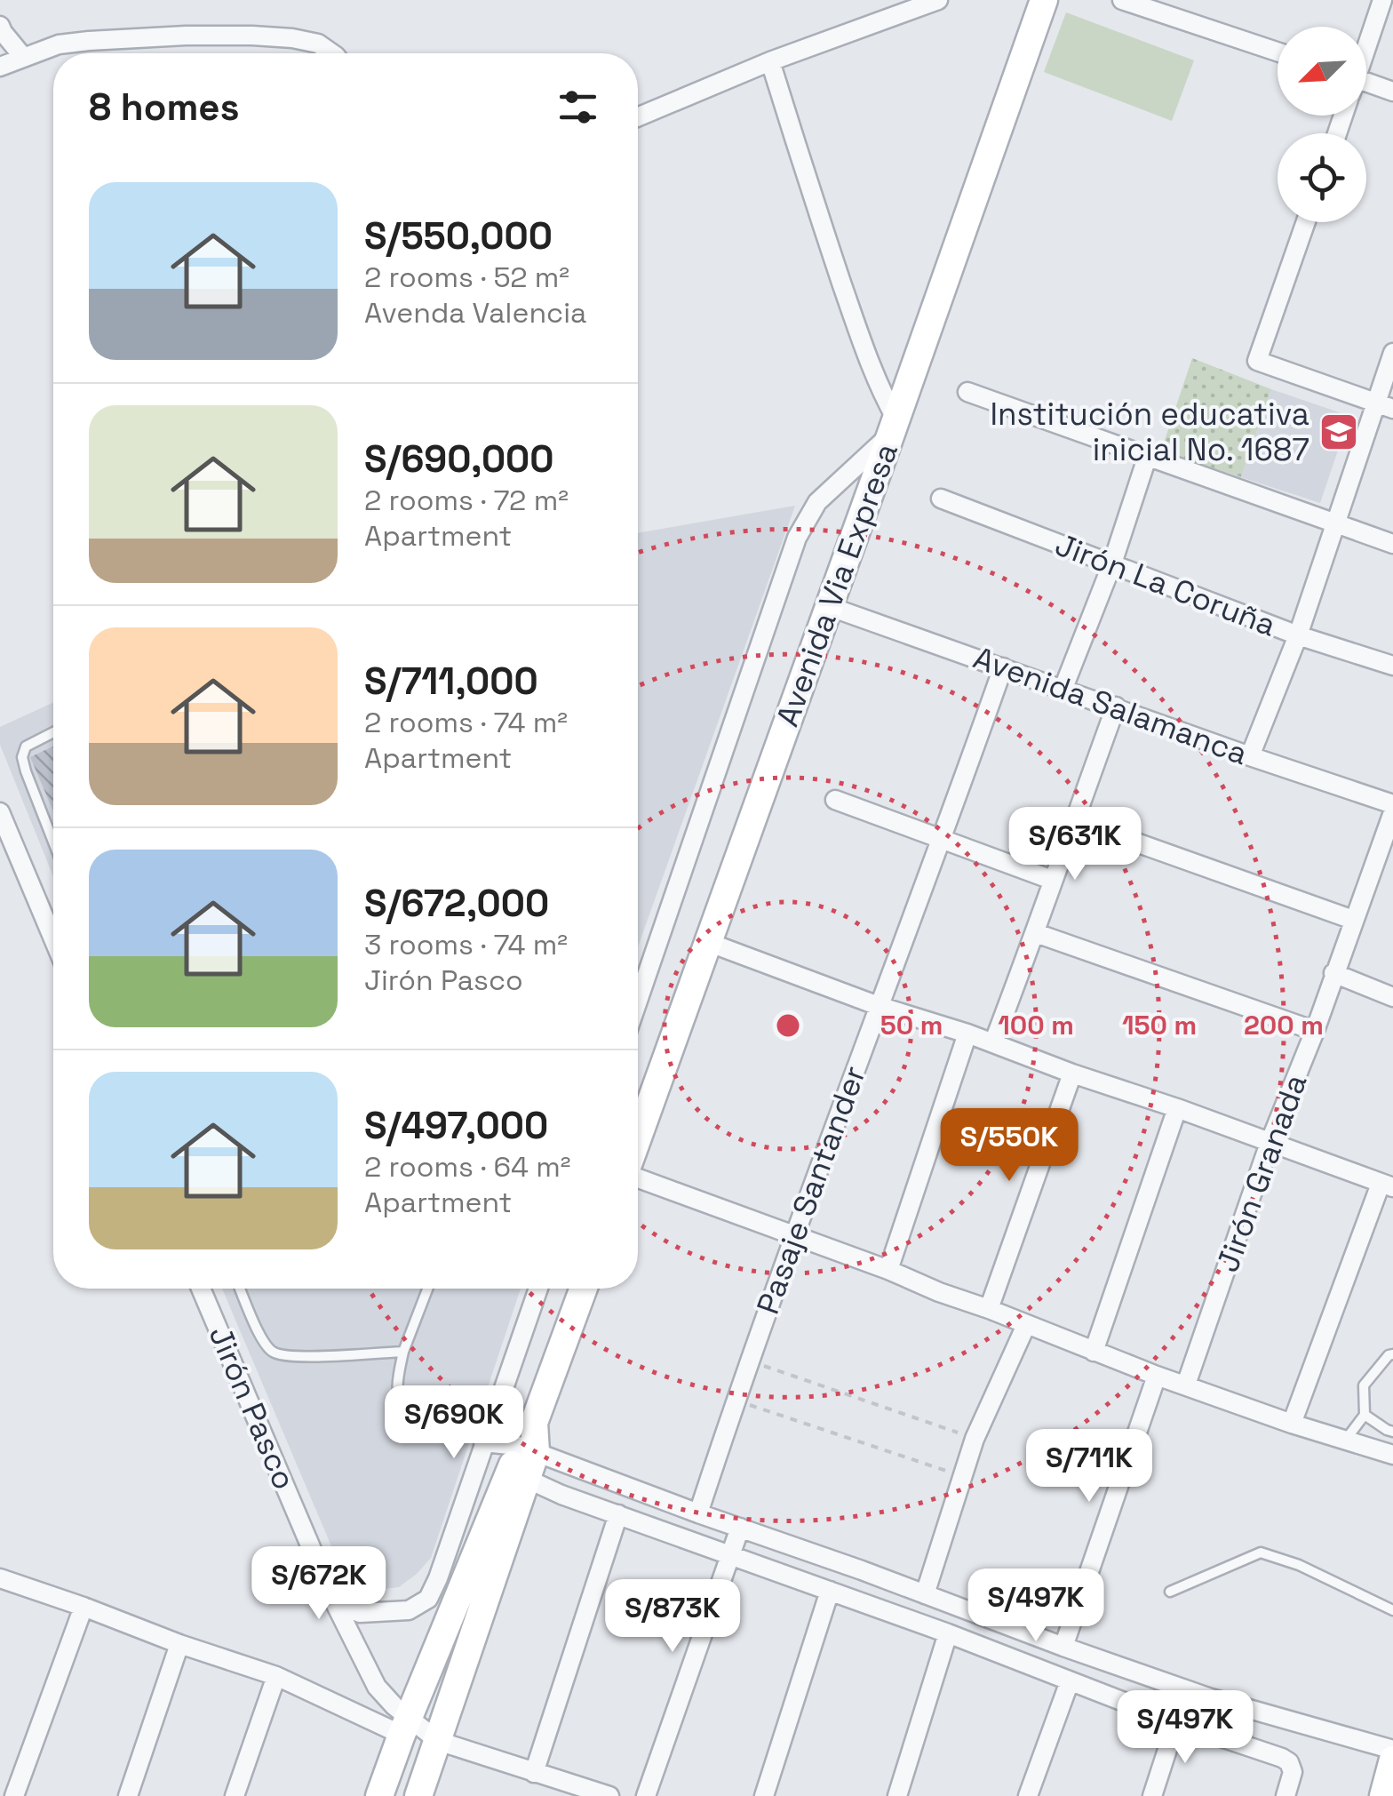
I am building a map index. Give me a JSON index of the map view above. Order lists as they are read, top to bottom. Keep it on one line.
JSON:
{"streets":{"main road":["Avenida Via Expresa"],"street":["Jirón La Coruña","Avenida Salamanca","Jirón Granada","Pasaje Santander","Jirón Pasco"]},"crossings":[["Avenida Via Expresa","Avenida Salamanca"],["Avenida Salamanca","Pasaje Santander"]],"places":{"school or university":["Institución educativa inicial No. 1687"]},"north":"bottom left","page":{"heading":"8 homes","list":[{"name":"S/550,000","note":"2 rooms · 52 m² · Avenda Valencia"},{"name":"S/690,000","note":"2 rooms · 72 m² · Apartment"},{"name":"S/711,000","note":"2 rooms · 74 m² · Apartment"},{"name":"S/672,000","note":"3 rooms · 74 m² · Jirón Pasco"},{"name":"S/497,000","note":"2 rooms · 64 m² · Apartment"}],"price":["S/631K","S/550K","S/690K","S/711K","S/672K","S/497K","S/873K","S/497K"]},"rings":["50 m","100 m","150 m","200 m"]}
